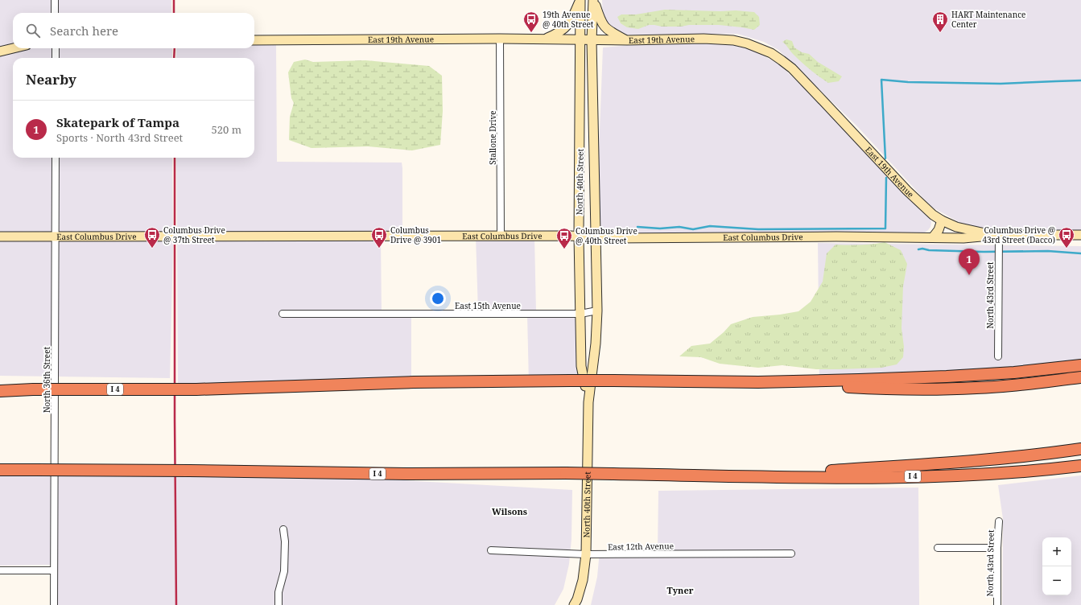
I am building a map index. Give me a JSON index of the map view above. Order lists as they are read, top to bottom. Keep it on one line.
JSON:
{"streets":{"highway":["I 4"],"main road":["East 19th Avenue","North 40th Street","East Columbus Drive"],"street":["Stallone Drive","North 43rd Street","East 15th Avenue","North 36th Street","East 12th Avenue"]},"crossings":[["East 19th Avenue","Stallone Drive"],["East 19th Avenue","North 40th Street"],["East 19th Avenue","East Columbus Drive"],["East 19th Avenue","North 43rd Street"],["Stallone Drive","East Columbus Drive"],["North 40th Street","East Columbus Drive"],["North 40th Street","East 15th Avenue"],["North 40th Street","East 12th Avenue"],["East Columbus Drive","North 43rd Street"],["East Columbus Drive","North 36th Street"]],"districts":["Wilsons","Tyner"],"places":{"bus stop":["19th Avenue @ 40th Street","Columbus Drive @ 37th Street","Columbus Drive @ 3901","Columbus Drive @ 43rd Street (Dacco)","Columbus Drive @ 40th Street"],"building":["HART Maintenance Center"]},"page":{"search":"Search here","heading":"Nearby","list":[{"mark":"1","name":"Skatepark of Tampa","note":"Sports · North 43rd Street","value":"520 m"}],"pins":"1","map_buttons":["+","−"]}}
